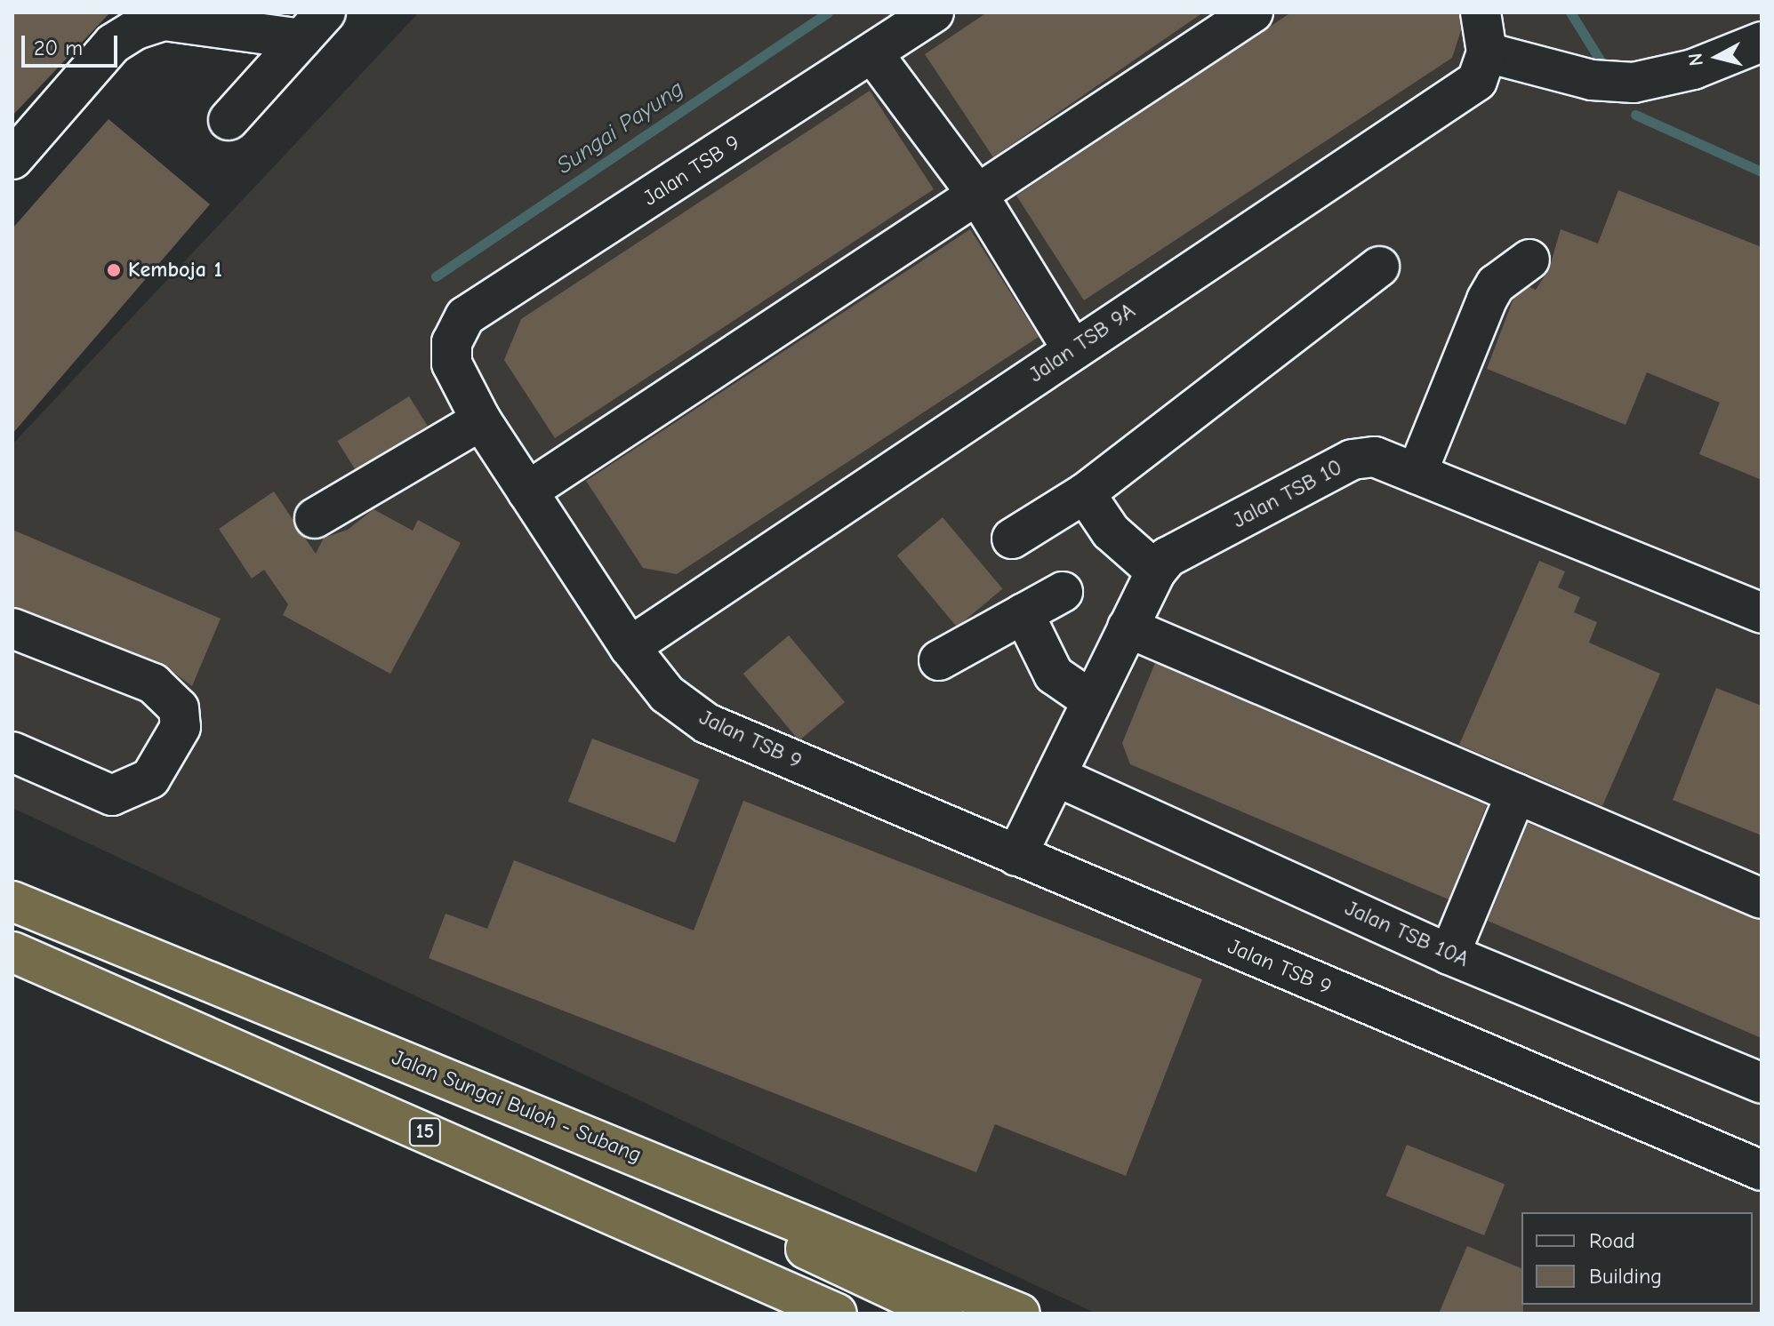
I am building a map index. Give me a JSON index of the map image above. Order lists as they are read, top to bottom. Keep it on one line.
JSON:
{"streets":{"highway":["Jalan Sungai Buloh - Subang","15"],"street":["Jalan TSB 9","Jalan TSB 9A","Jalan TSB 10","Jalan TSB 10A"]},"crossings":[["Jalan TSB 9","Jalan TSB 9A"],["Jalan TSB 9","Jalan TSB 10"],["Jalan TSB 10","Jalan TSB 10A"]],"water":["Sungai Payung"],"places":["Kemboja 1"],"legend":["Road","Building"],"scale_bar":"20 m","north":"left"}
